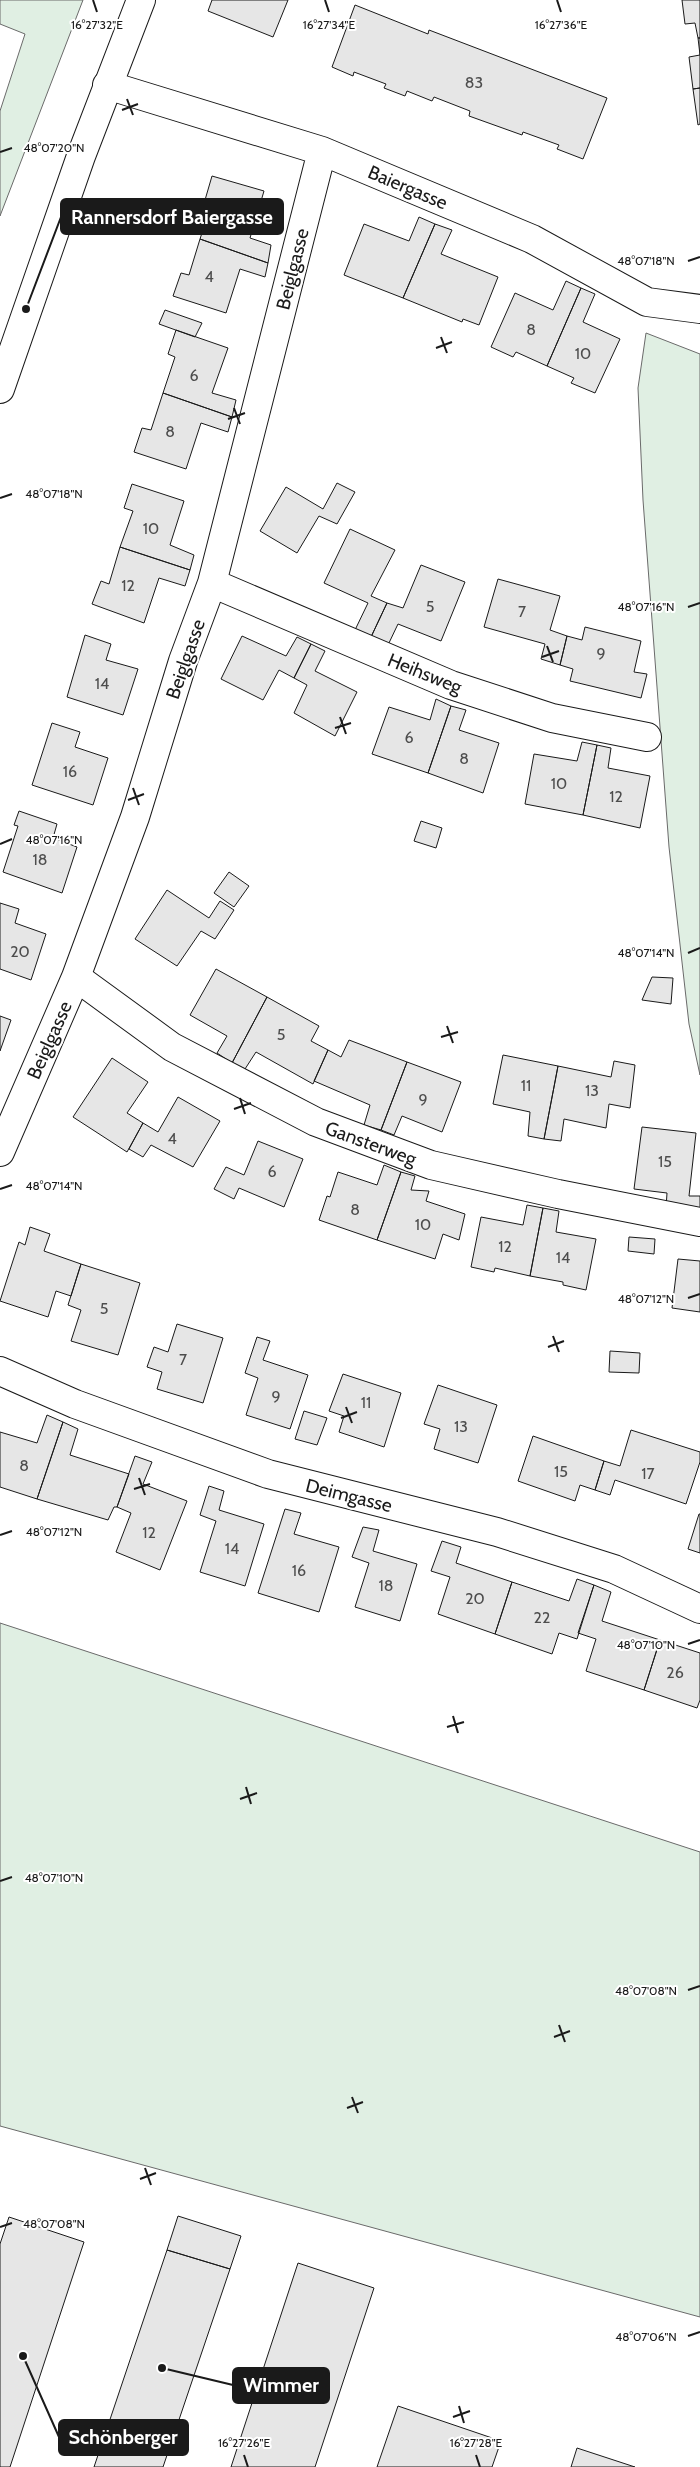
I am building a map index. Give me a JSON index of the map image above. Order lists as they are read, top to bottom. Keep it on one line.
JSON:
{"streets":{"street":["Baiergasse","Beiglgasse","Heihsweg","Gansterweg","Deimgasse"]},"crossings":[["Baiergasse","Beiglgasse"],["Beiglgasse","Heihsweg"],["Beiglgasse","Gansterweg"]],"places":["Rannersdorf Baiergasse","Schönberger","Wimmer"],"house_numbers":["83","4","8","10","6","8","10","12","5","7","9","14","6","8","16","10","12","18","20","5","11","13","9","4","15","6","8","10","12","14","5","7","9","11","13","8","15","17","12","14","16","18","20","22","26"],"coordinates":["16°27'32\"E","16°27'34\"E","16°27'36\"E","48°07'20\"N","48°07'18\"N","48°07'16\"N","48°07'14\"N","48°07'12\"N","48°07'10\"N","48°07'08\"N","48°07'06\"N","16°27'26\"E","16°27'28\"E"]}
